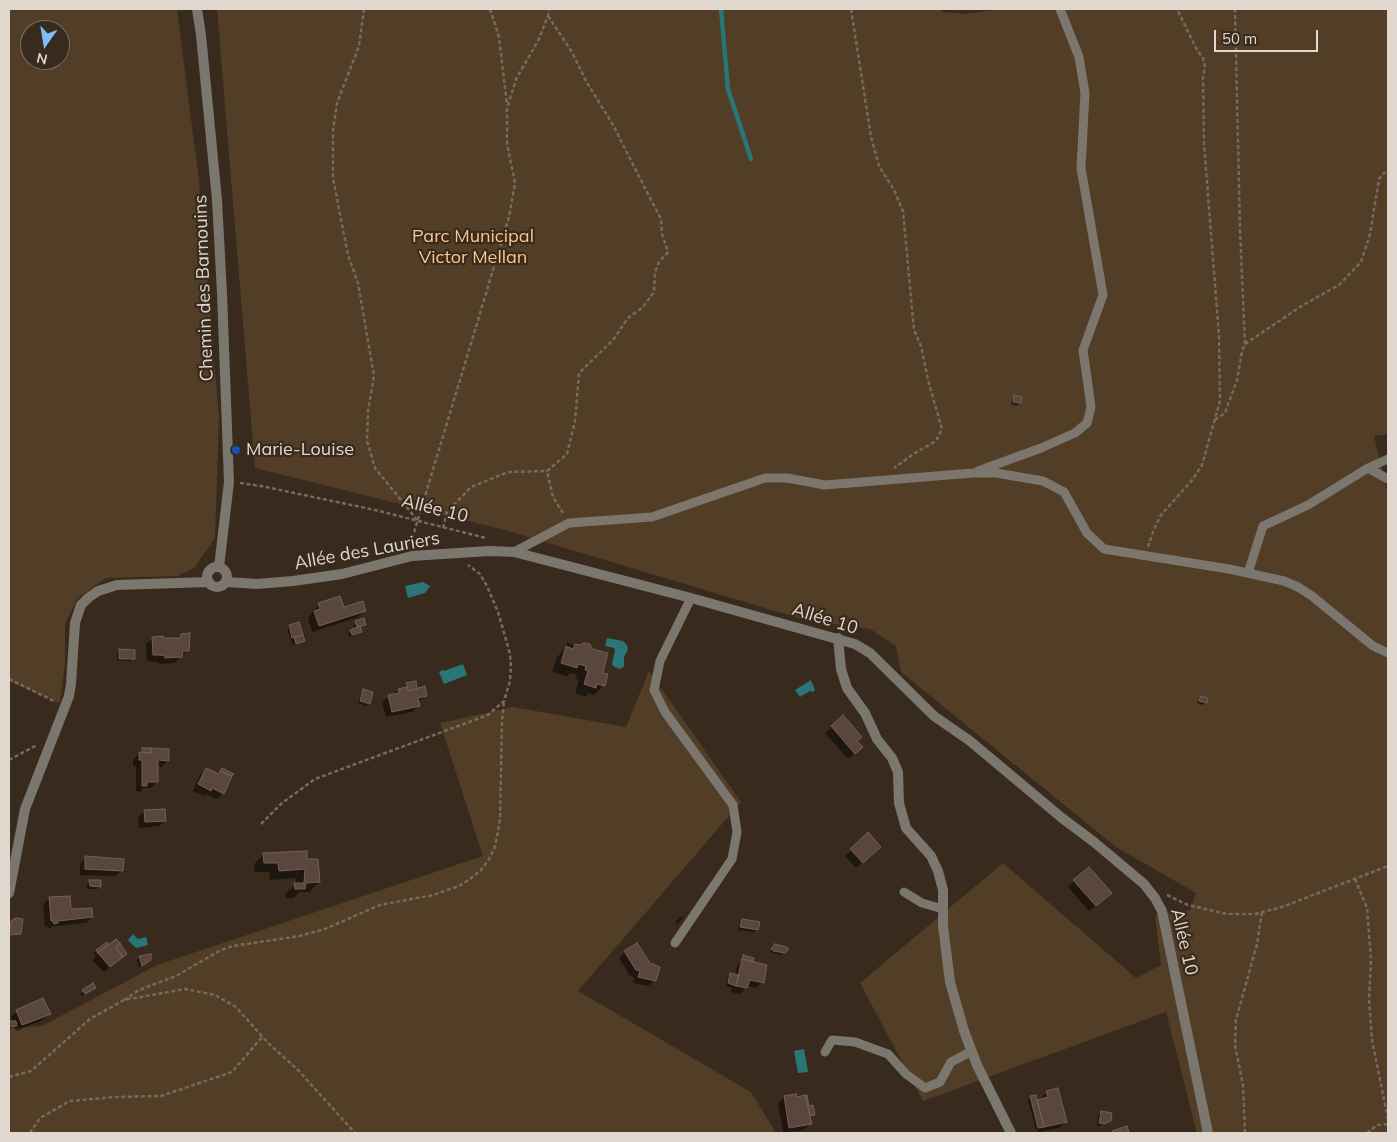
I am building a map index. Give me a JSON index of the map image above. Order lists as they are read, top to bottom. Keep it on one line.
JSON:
{"streets":{"street":["Chemin des Barnouins","Allée 10","Allée des Lauriers"]},"crossings":[["Chemin des Barnouins","Allée 10"],["Chemin des Barnouins","Allée des Lauriers"],["Allée 10","Allée des Lauriers"]],"parks":["Parc Municipal Victor Mellan"],"places":["Marie-Louise"],"scale_bar":"50 m","north":"bottom"}
